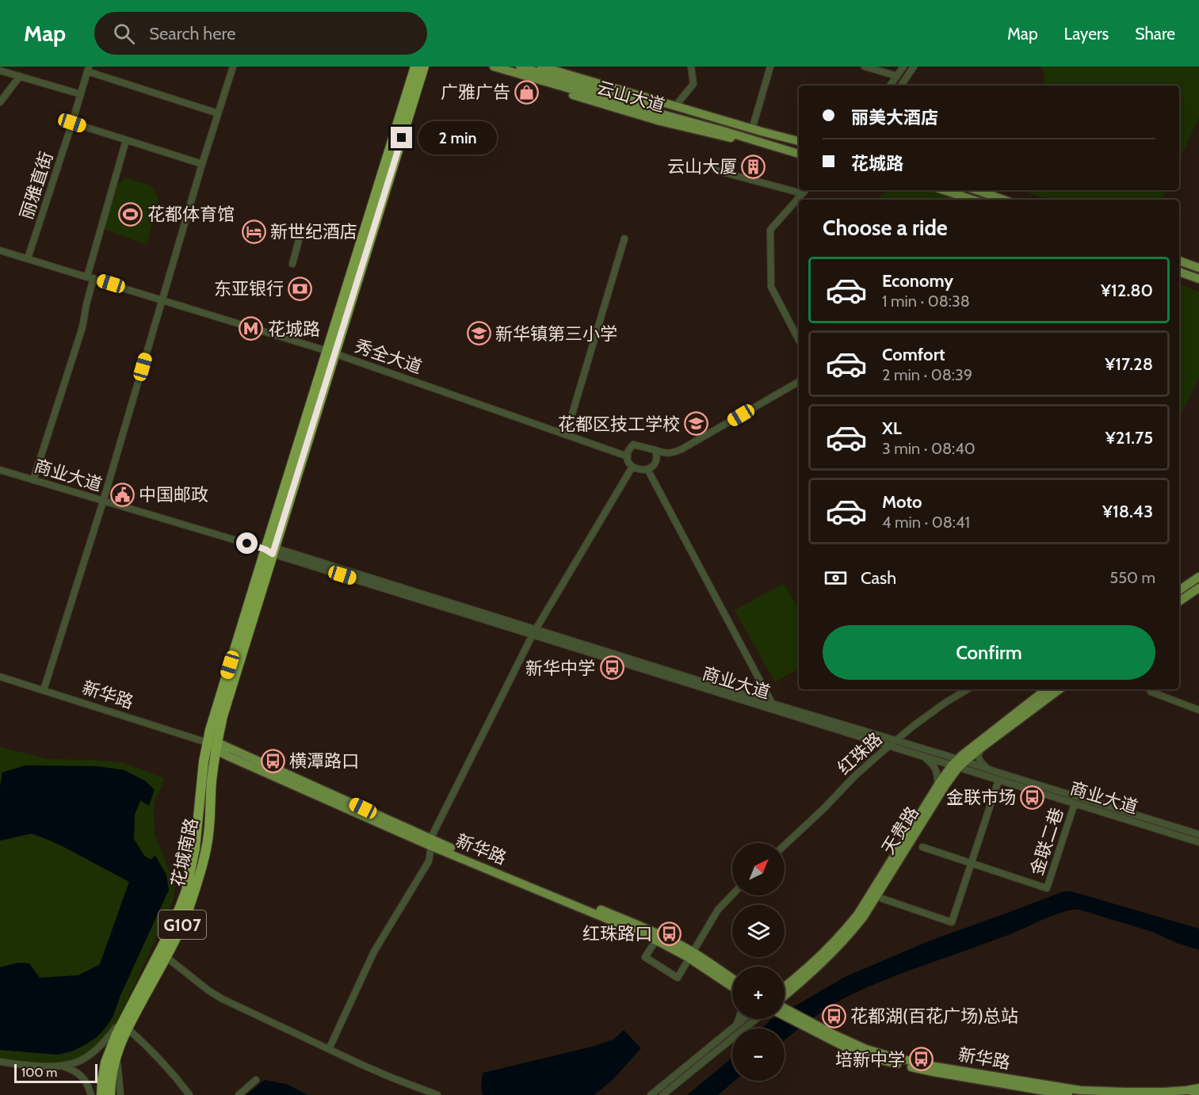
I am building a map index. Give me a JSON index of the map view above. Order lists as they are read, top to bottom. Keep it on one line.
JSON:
{"streets":{"highway":["花城南路","G107"],"main road":["云山大道","新华路","天贵路"],"street":["丽雅直街","秀全大道","商业大道","红珠路","金联二巷"]},"crossings":[["丽雅直街","秀全大道"],["秀全大道","G107"],["商业大道","红珠路"],["商业大道","天贵路"],["商业大道","金联二巷"],["商业大道","G107"],["新华路","花城南路"],["新华路","G107"],["花城南路","G107"]],"places":{"shop":["广雅广告"],"building":["云山大厦"],"sports":["花都体育馆"],"hotel":["新世纪酒店"],"bank":["东亚银行"],"metro station":["花城路"],"school or university":["新华镇第三小学","花都区技工学校"],"public building":["中国邮政"],"bus stop":["新华中学","横潭路口","金联市场","红珠路口","花都湖(百花广场)总站","培新中学"]},"scale_bar":"100 m","north":"top right","page":{"header":"Map","search":"Search here","nav":["Map","Layers","Share"],"banner":["丽美大酒店","花城路"],"bubble":"2 min","heading":"Choose a ride","list":[{"name":"Economy","note":"1 min · 08:38","value":"¥12.80"},{"name":"Comfort","note":"2 min · 08:39","value":"¥17.28"},{"name":"XL","note":"3 min · 08:40","value":"¥21.75"},{"name":"Moto","note":"4 min · 08:41","value":"¥18.43"}],"pay":["Cash","550 m"],"buttons":"Confirm","map_buttons":["+","−"],"scale":"100 m"}}
